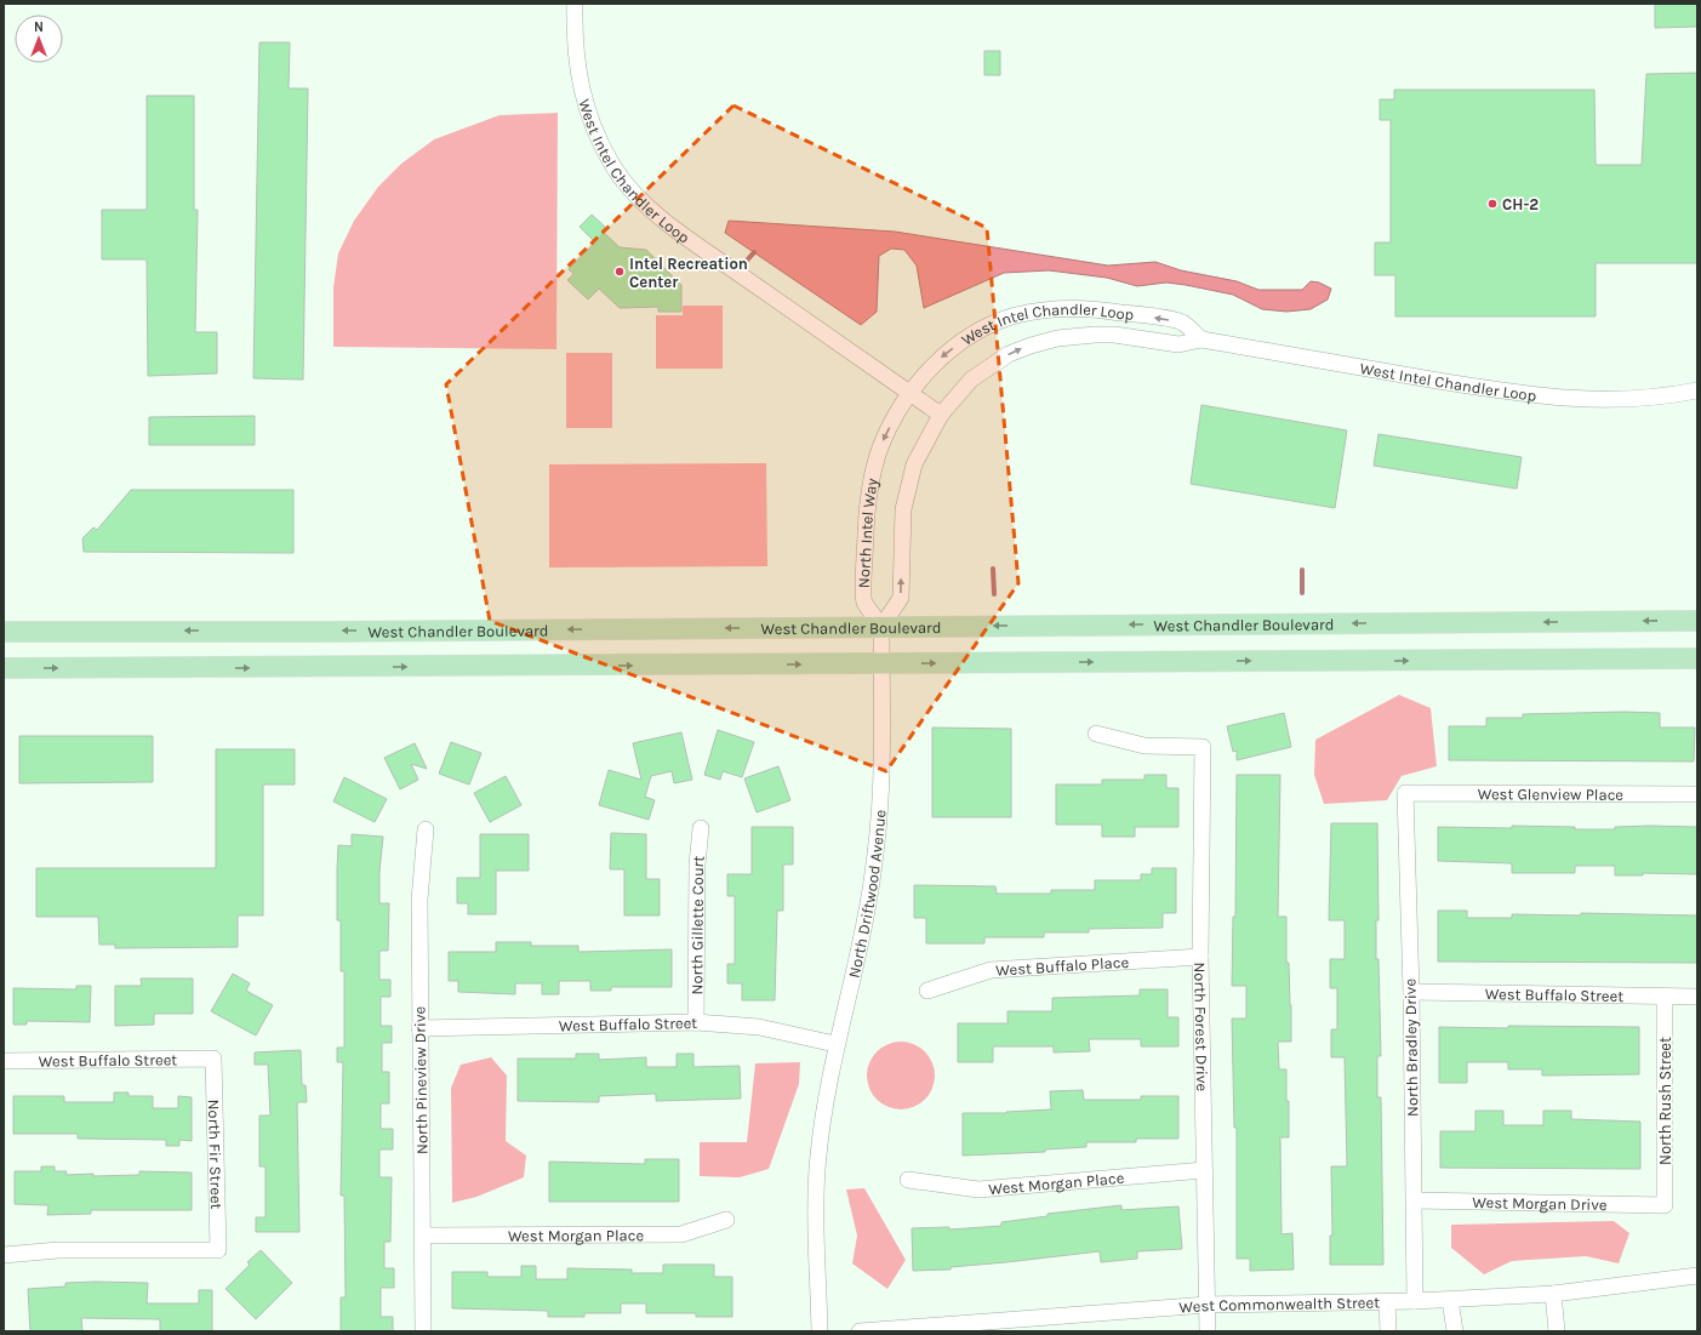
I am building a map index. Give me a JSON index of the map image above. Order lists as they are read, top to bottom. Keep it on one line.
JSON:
{"streets":{"main road":["West Chandler Boulevard"],"street":["West Intel Chandler Loop","North Intel Way","West Glenview Place","North Driftwood Avenue","North Gillette Court","West Buffalo Place","West Buffalo Street","North Forest Drive","North Bradley Drive","North Pineview Drive","North Rush Street","North Fir Street","West Morgan Place","West Morgan Drive","West Commonwealth Street"]},"crossings":[["West Intel Chandler Loop","North Intel Way"],["North Intel Way","West Chandler Boulevard"],["North Intel Way","North Driftwood Avenue"],["West Chandler Boulevard","North Driftwood Avenue"],["West Glenview Place","North Bradley Drive"],["North Driftwood Avenue","West Buffalo Street"],["North Gillette Court","West Buffalo Street"],["West Buffalo Place","North Forest Drive"],["West Buffalo Street","North Bradley Drive"],["West Buffalo Street","North Pineview Drive"],["West Buffalo Street","North Rush Street"],["West Buffalo Street","North Fir Street"],["North Forest Drive","West Morgan Place"],["North Forest Drive","West Commonwealth Street"],["North Bradley Drive","West Morgan Drive"],["North Bradley Drive","West Commonwealth Street"],["North Pineview Drive","West Morgan Place"],["North Rush Street","West Morgan Drive"]],"places":["CH-2","Intel Recreation Center"],"north":"top"}
